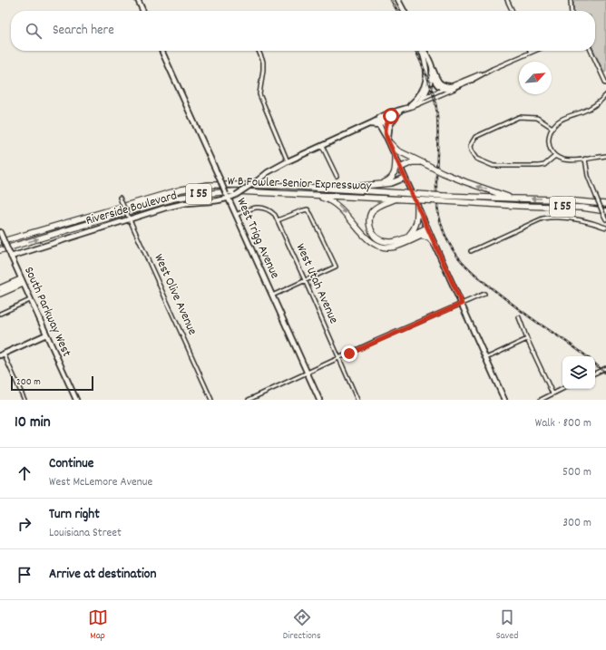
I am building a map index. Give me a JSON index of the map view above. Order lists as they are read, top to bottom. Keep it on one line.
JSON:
{"streets":{"highway":["W B Fowler Senior Expressway","I 55"],"street":["Riverside Boulevard","West Trigg Avenue","West Utah Avenue","West Olive Avenue","South Parkway West"]},"crossings":[["W B Fowler Senior Expressway","South Parkway West"],["Riverside Boulevard","West Trigg Avenue"],["Riverside Boulevard","West Olive Avenue"],["Riverside Boulevard","South Parkway West"],["West Trigg Avenue","West Utah Avenue"]],"scale_bar":"200 m","north":"top right","page":{"search":"Search here","scale":"200 m","heading":["10 min","Walk · 800 m"],"list":[["Continue","West McLemore Avenue","500 m"],["Turn right","Louisiana Street","300 m"],"Arrive at destination"],"nav":["Map","Directions","Saved"]}}
